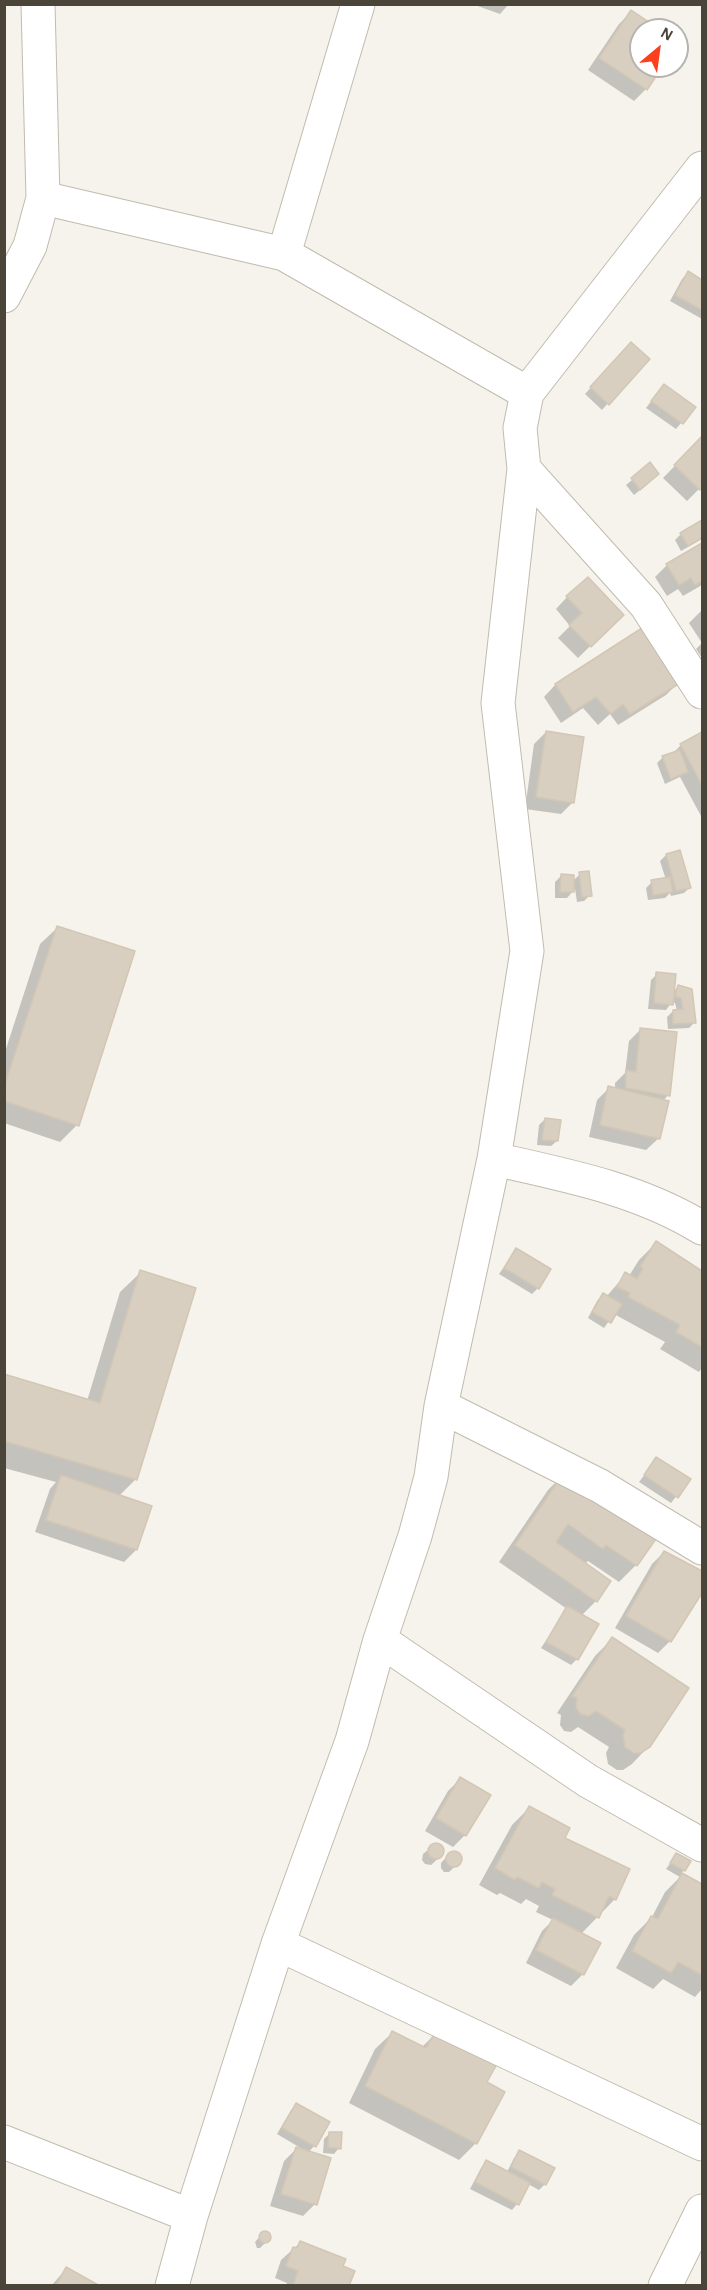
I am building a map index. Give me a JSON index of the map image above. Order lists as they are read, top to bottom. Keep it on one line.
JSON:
{"north":"top right"}
